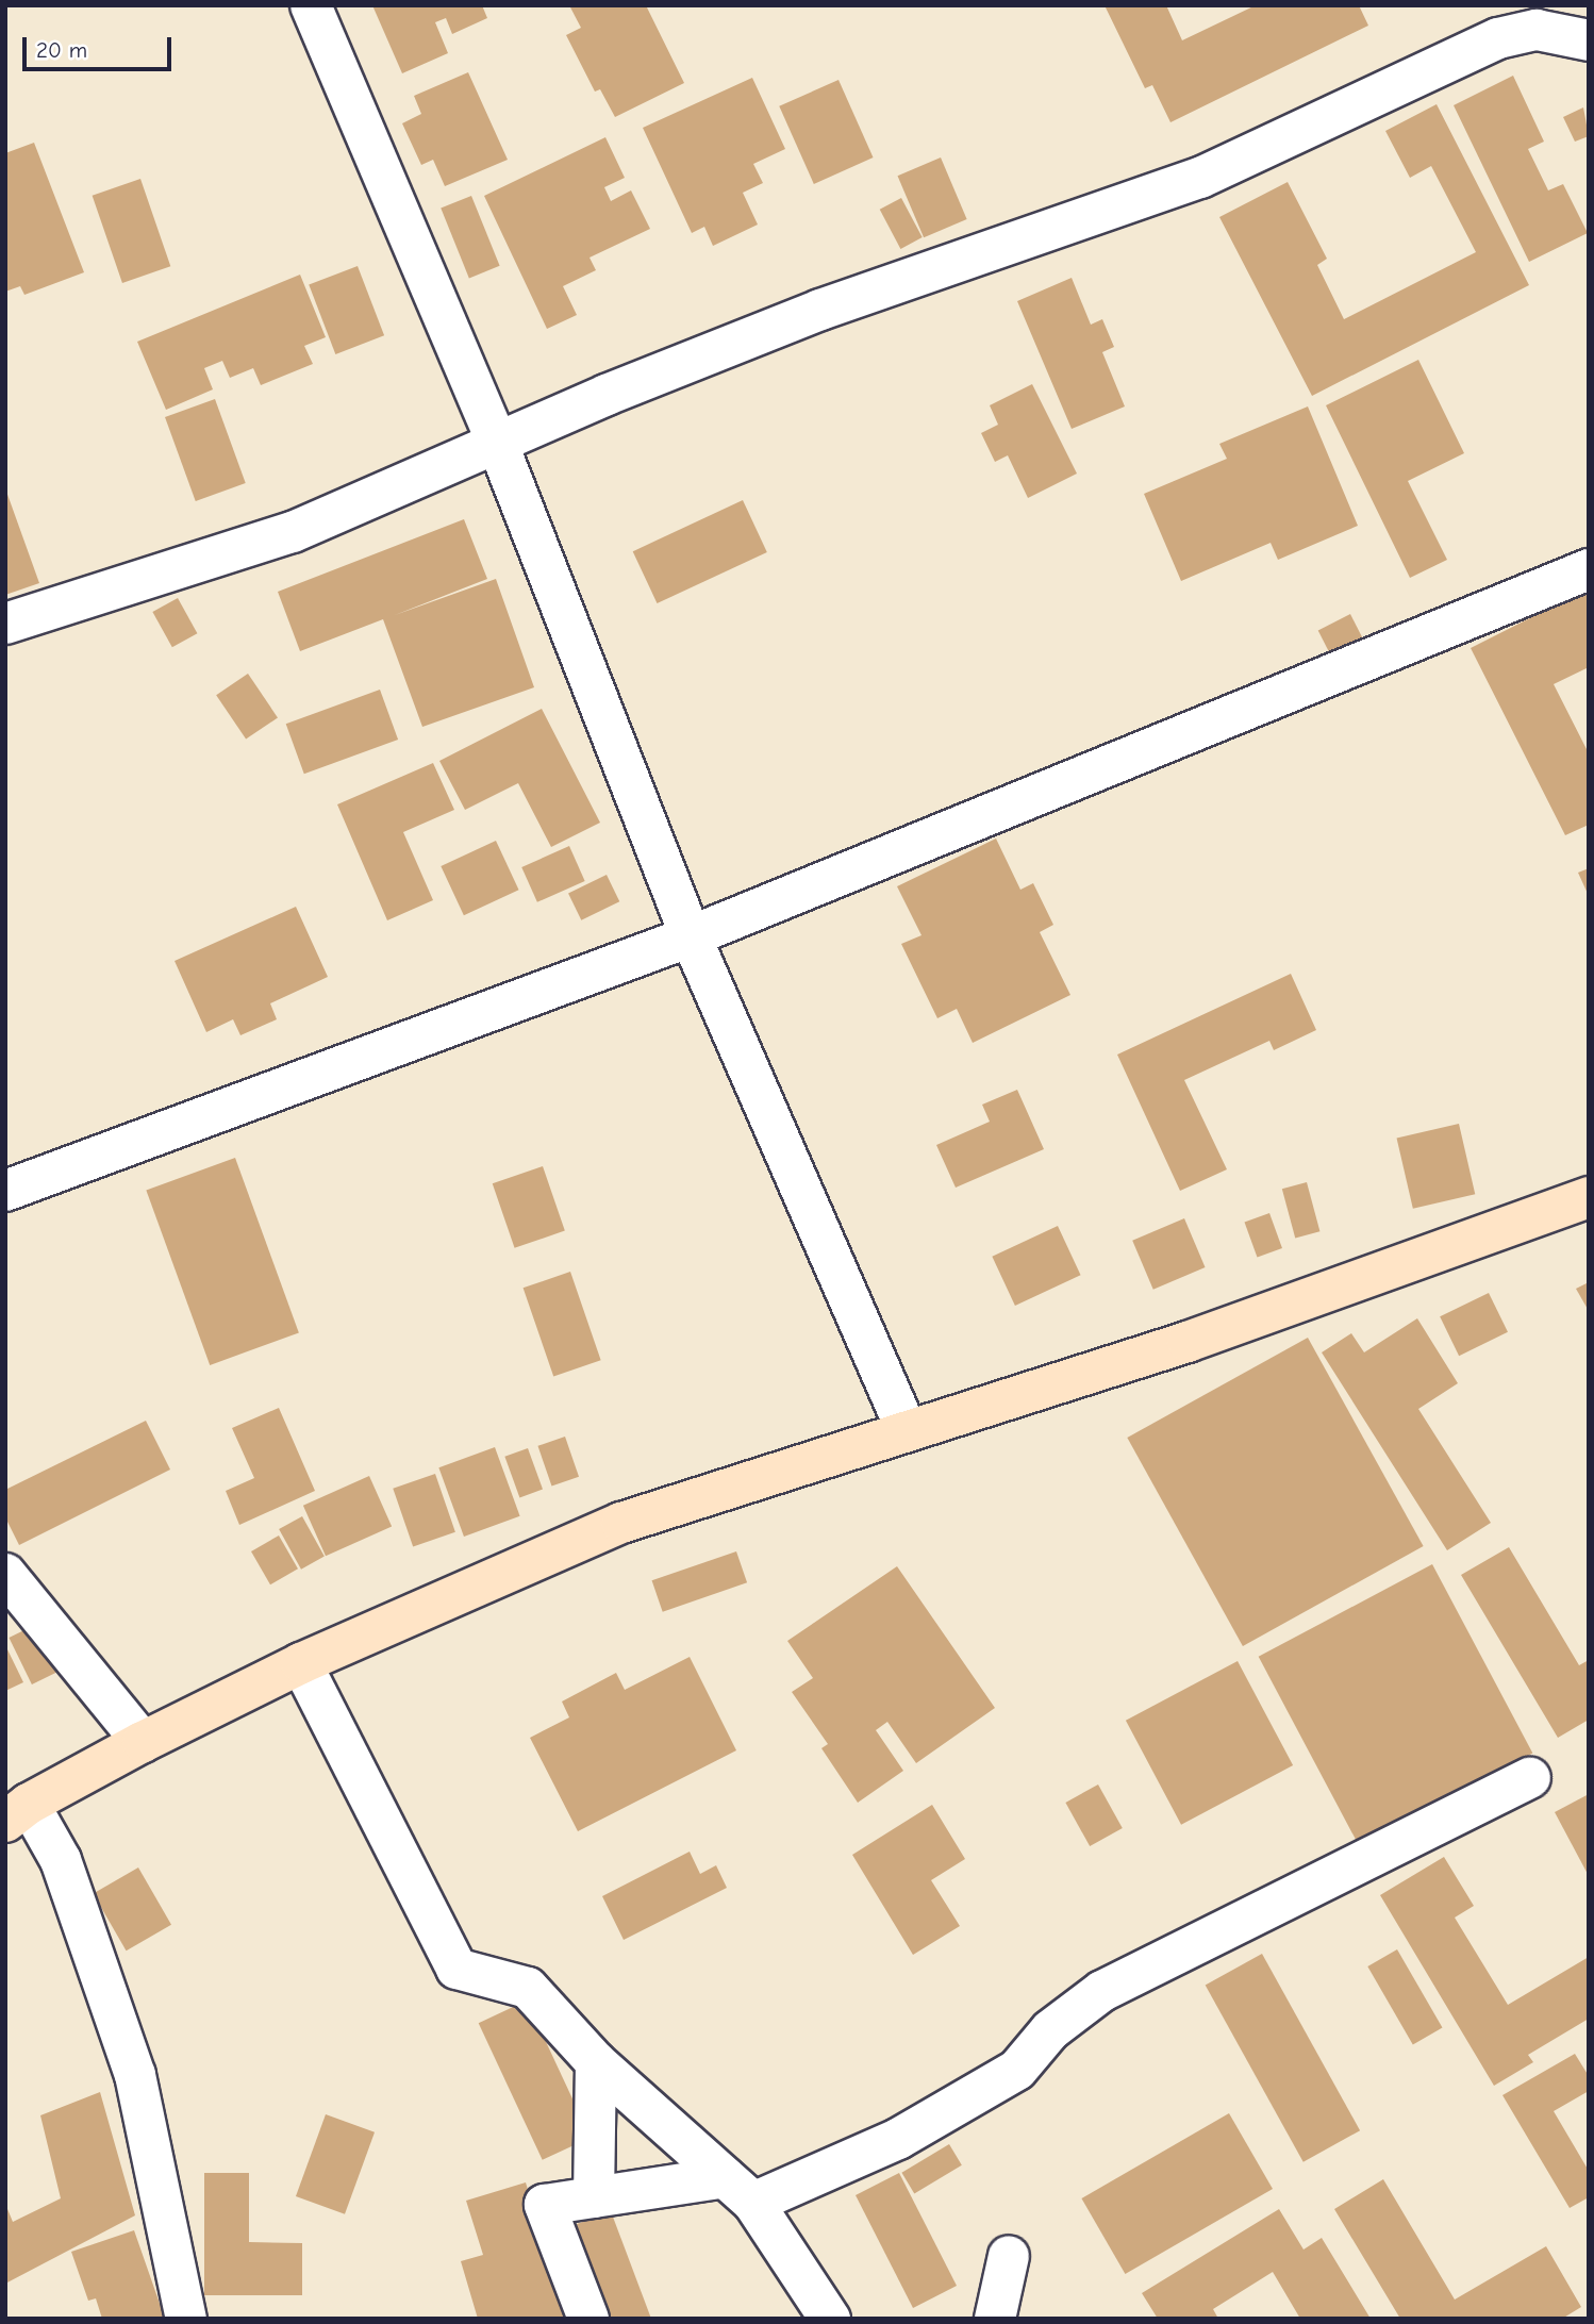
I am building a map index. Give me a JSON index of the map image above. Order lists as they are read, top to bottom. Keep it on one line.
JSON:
{"scale_bar":"20 m"}
